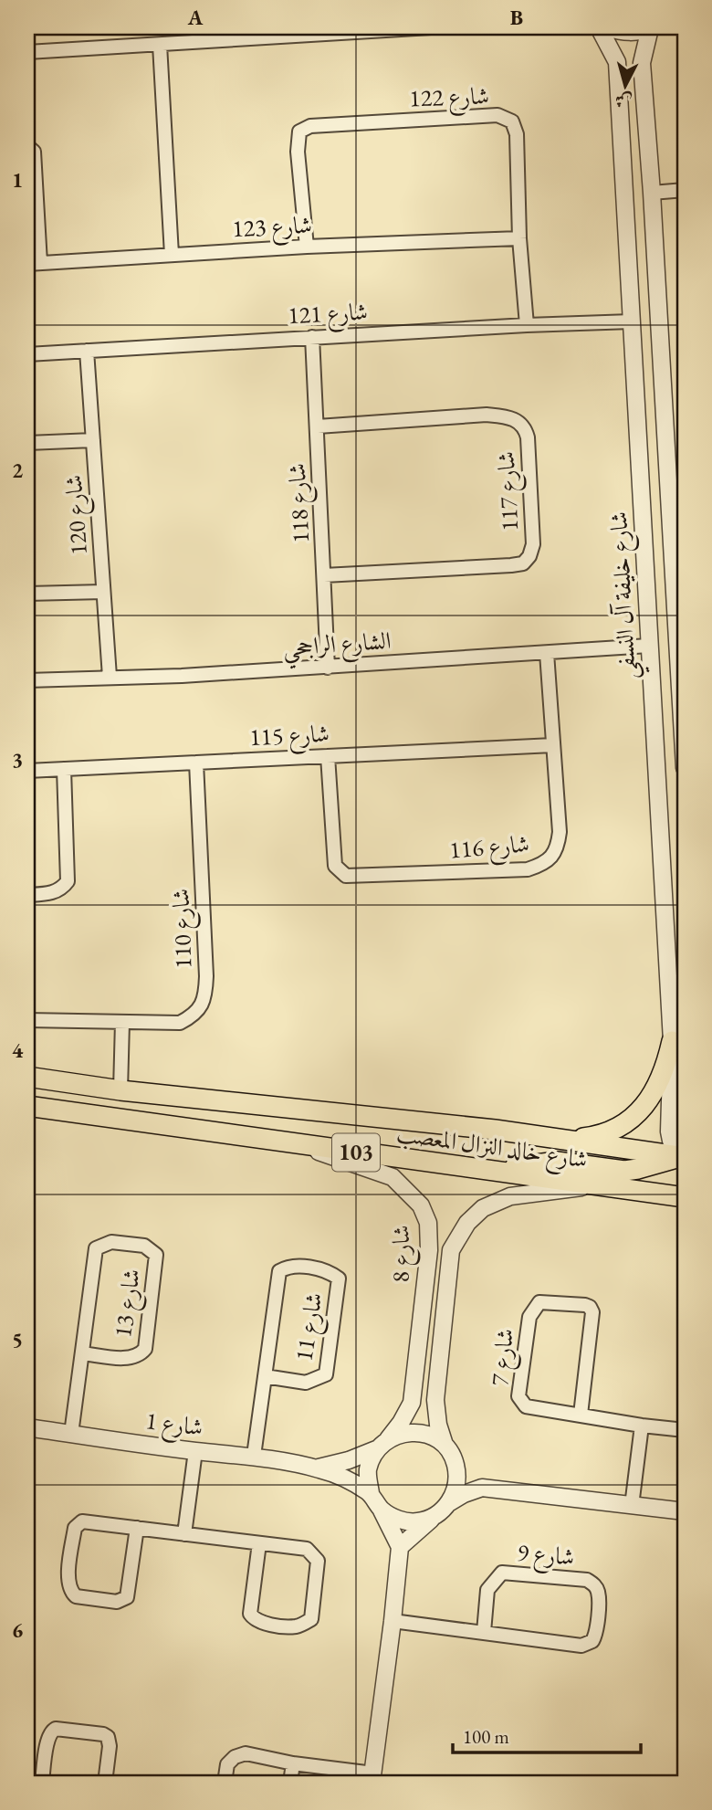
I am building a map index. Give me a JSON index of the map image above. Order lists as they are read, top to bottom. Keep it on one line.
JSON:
{"streets":{"main road":["شارع خالد النزال المعصب","103"],"street":["شارع 122","شارع 123","شارع 121","شارع 117","شارع 118","شارع 120","شارع خليفة آل النسفي","الشارع الراجحي","شارع 115","شارع 116","شارع 110","شارع 8","شارع 13","شارع 11","شارع 7","شارع 1","شارع 9"]},"crossings":[["شارع 122","شارع 123"],["شارع 122","شارع 121"],["شارع 121","شارع 118"],["شارع 121","شارع 120"],["شارع 121","شارع خليفة آل النسفي"],["شارع 117","شارع 118"],["شارع 118","الشارع الراجحي"],["شارع 120","الشارع الراجحي"],["شارع خليفة آل النسفي","الشارع الراجحي"],["شارع خليفة آل النسفي","شارع خالد النزال المعصب"],["الشارع الراجحي","شارع 116"],["شارع 115","شارع 116"],["شارع 115","شارع 110"],["شارع خالد النزال المعصب","شارع 8"],["شارع 8","شارع 1"],["شارع 13","شارع 1"],["شارع 11","شارع 1"]],"scale_bar":"100 m","north":"bottom","grid":{"columns":["A","B"],"rows":["1","2","3","4","5","6"]}}
